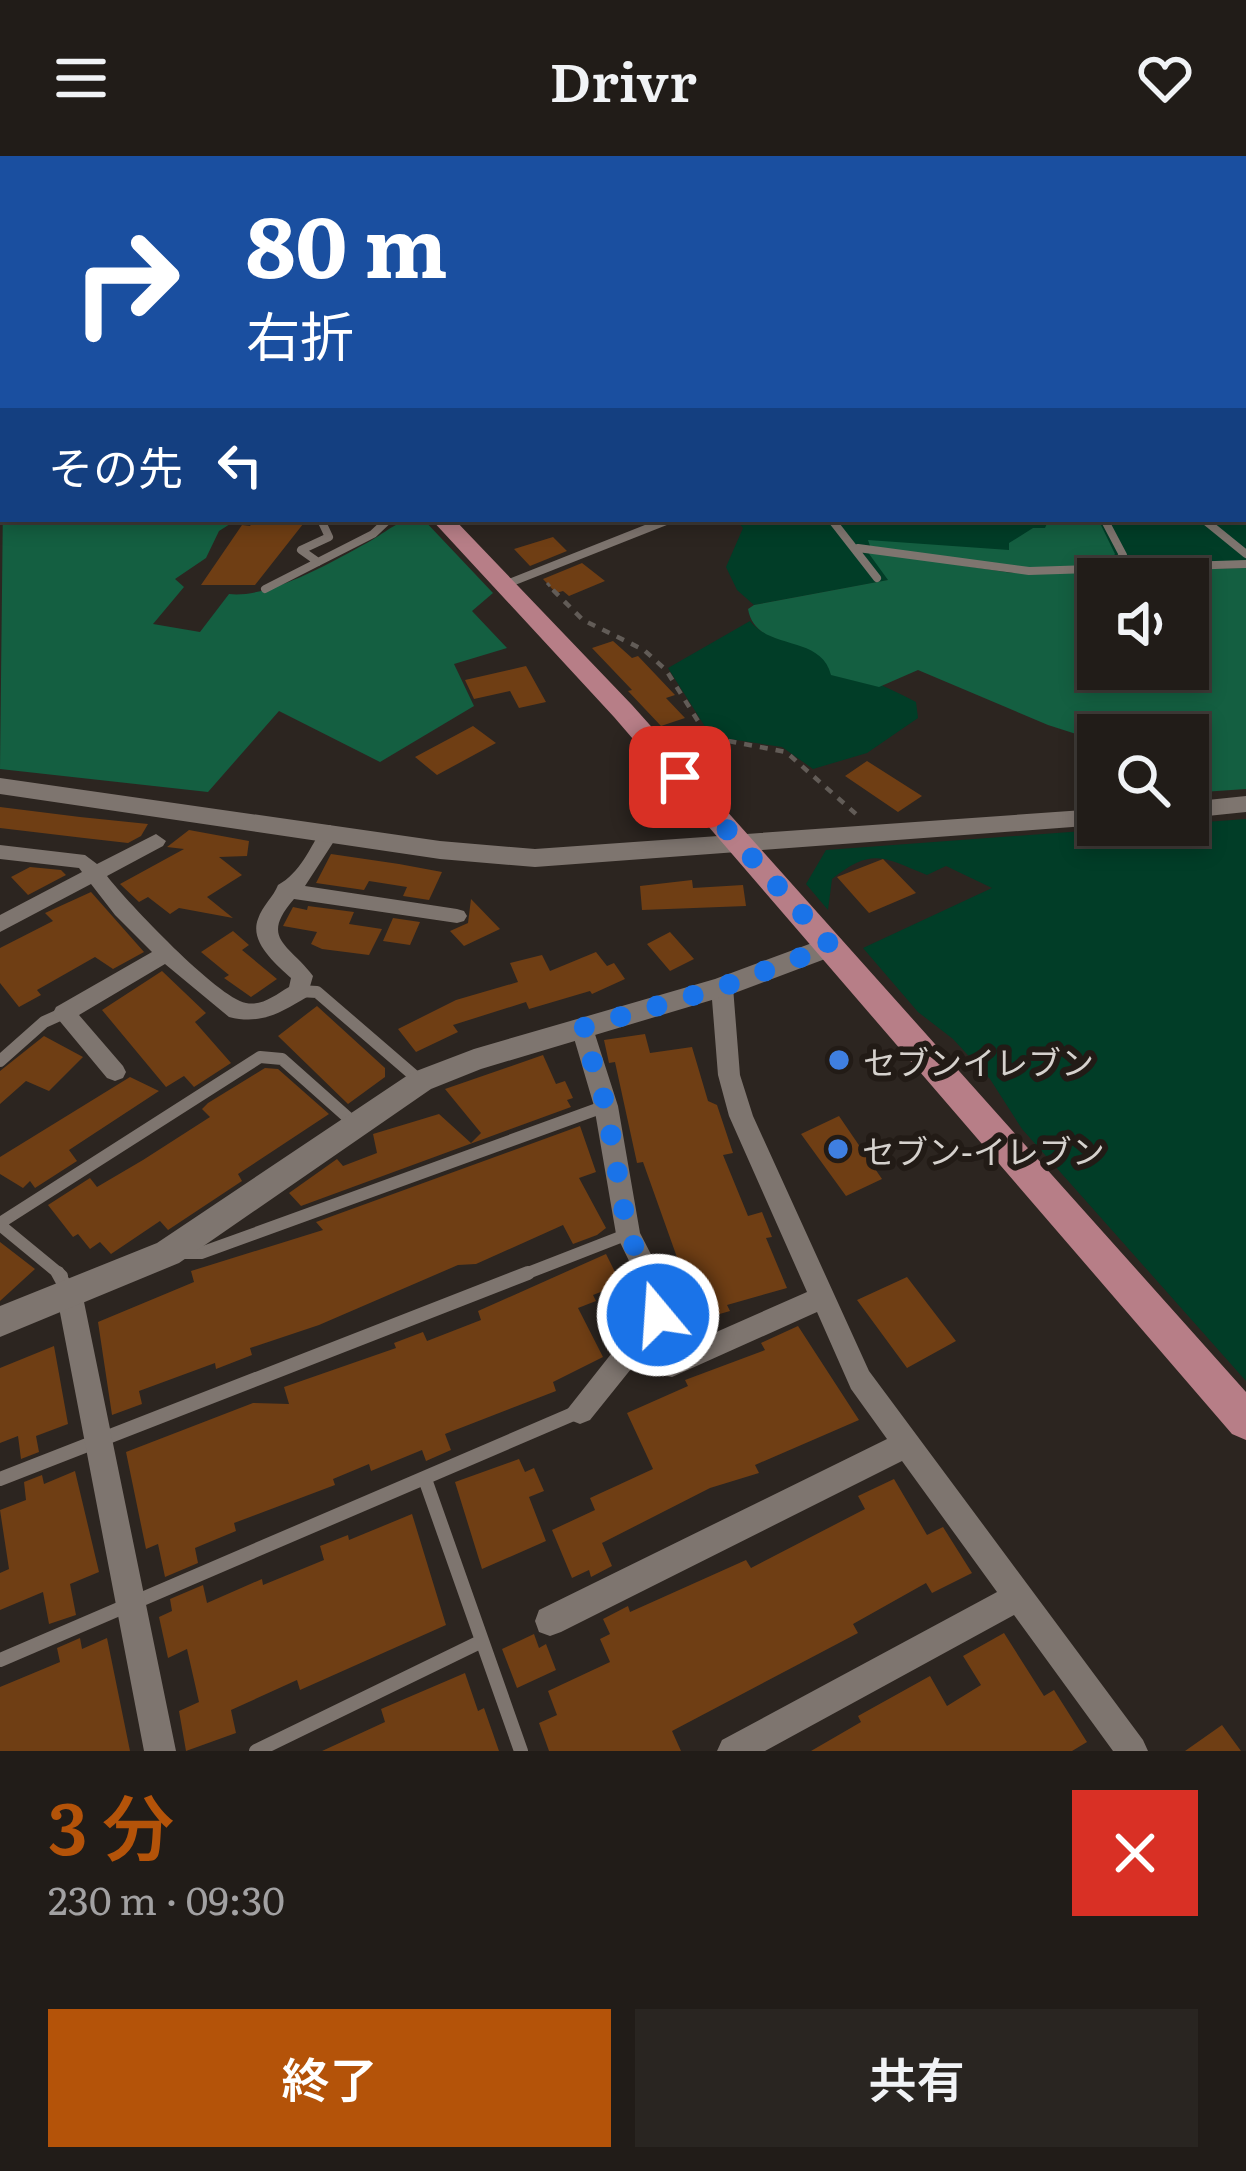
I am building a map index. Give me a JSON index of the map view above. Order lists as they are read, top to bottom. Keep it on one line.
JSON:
{"places":["セブンイレブン","セブン-イレブン"],"page":{"header":"Drivr","turn":["80 m","右折"],"then":"その先","heading":["3 分","230 m · 09:30"],"buttons":["終了","共有"]}}
